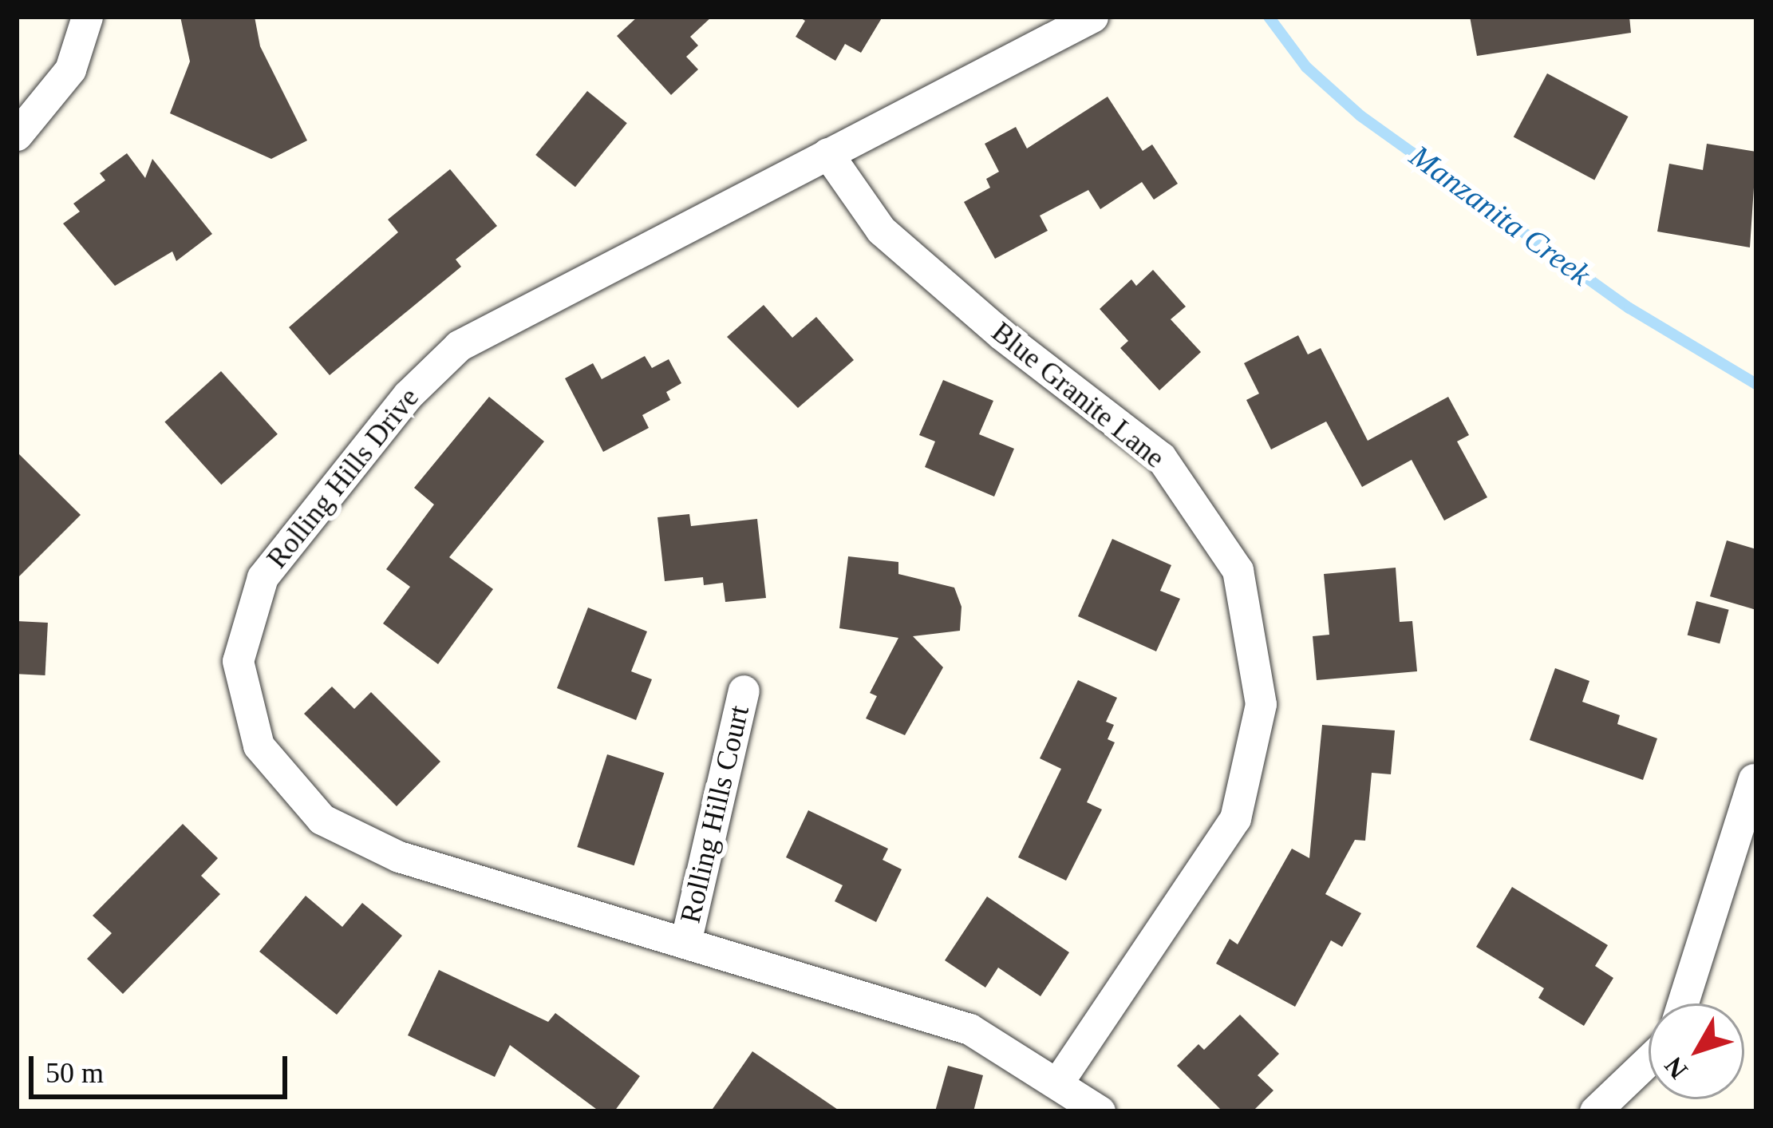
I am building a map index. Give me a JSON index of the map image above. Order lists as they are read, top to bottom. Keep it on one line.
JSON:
{"streets":{"street":["Blue Granite Lane","Rolling Hills Drive","Rolling Hills Court"]},"crossings":[["Blue Granite Lane","Rolling Hills Drive"],["Rolling Hills Drive","Rolling Hills Court"]],"water":["Manzanita Creek"],"scale_bar":"50 m","north":"bottom left"}
